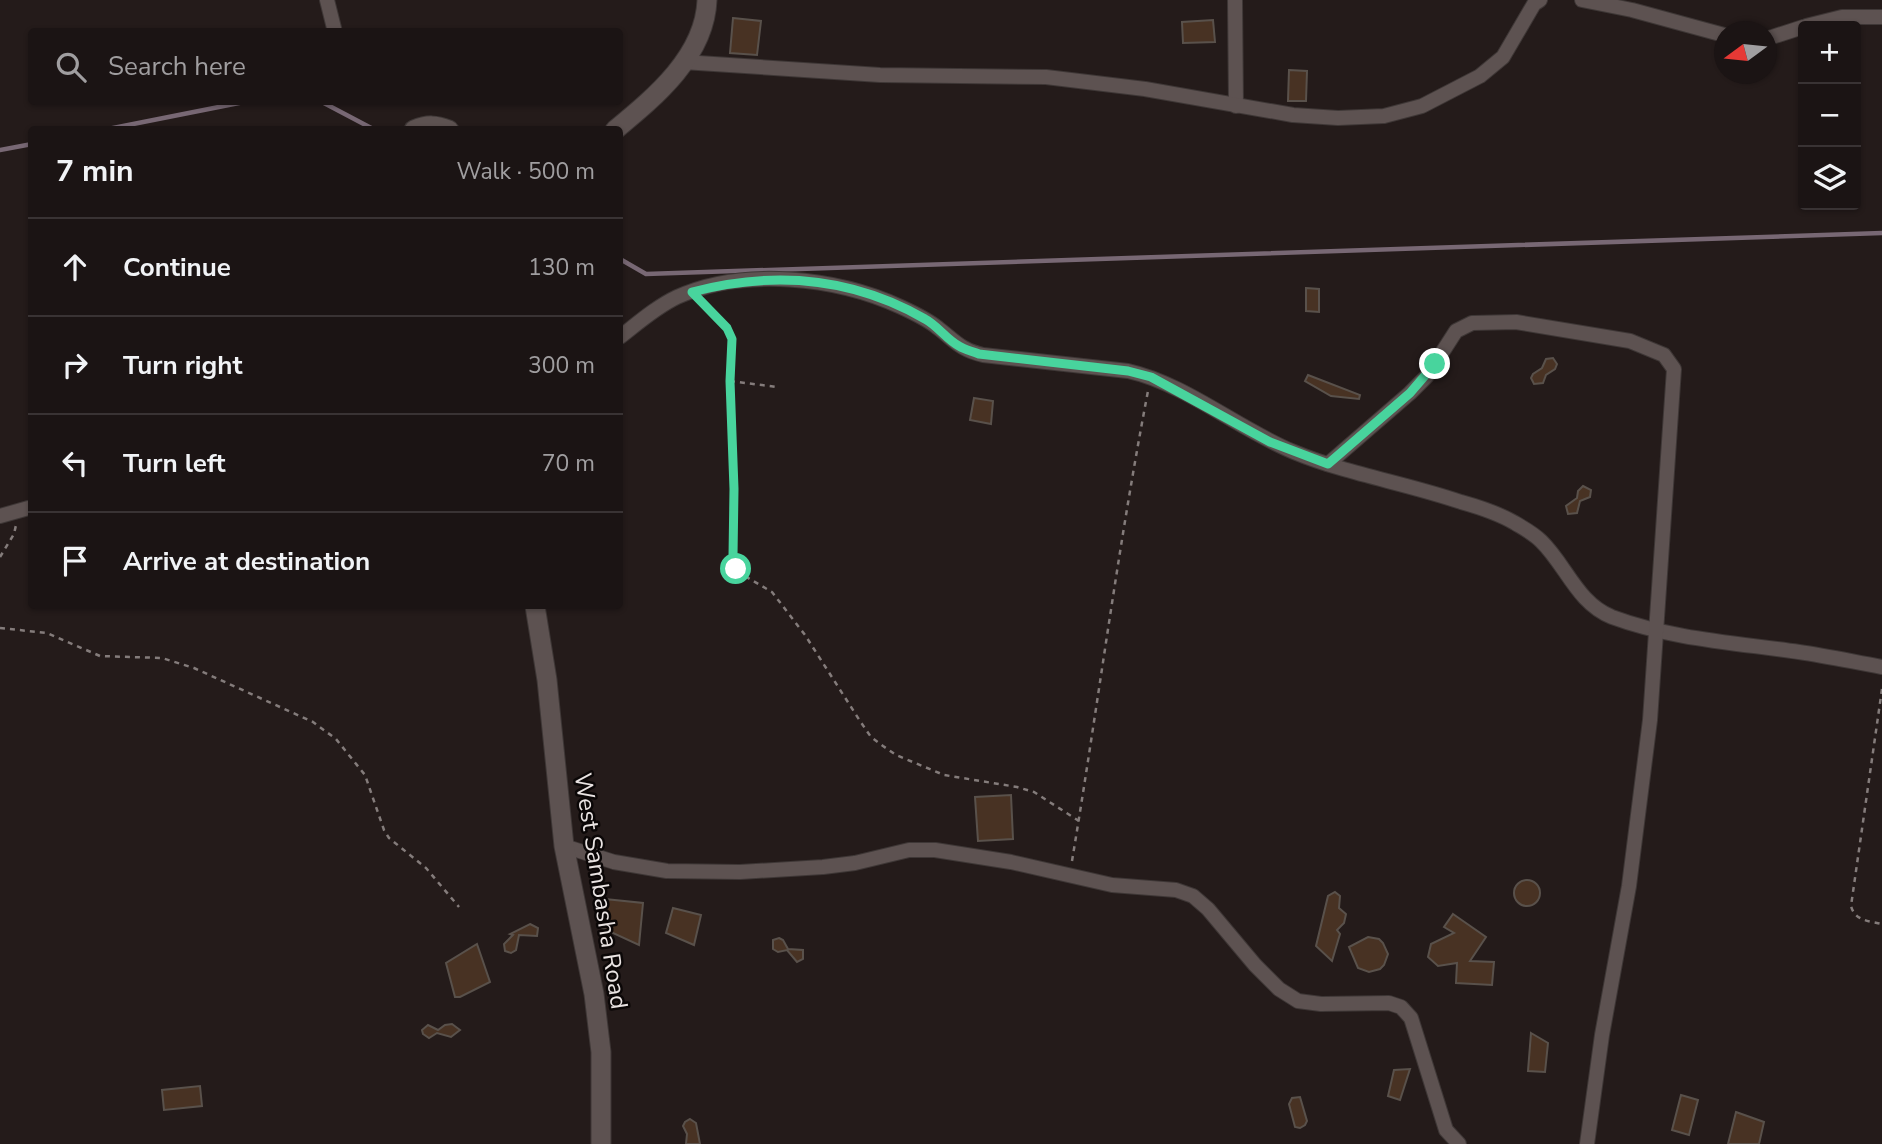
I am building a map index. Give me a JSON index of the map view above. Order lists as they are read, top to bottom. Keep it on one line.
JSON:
{"streets":{"street":["West Sambasha Road"]},"north":"left","page":{"map_buttons":["+","−"],"search":"Search here","heading":["7 min","Walk · 500 m"],"list":[["Continue","130 m"],["Turn right","300 m"],["Turn left","70 m"],"Arrive at destination"]}}
